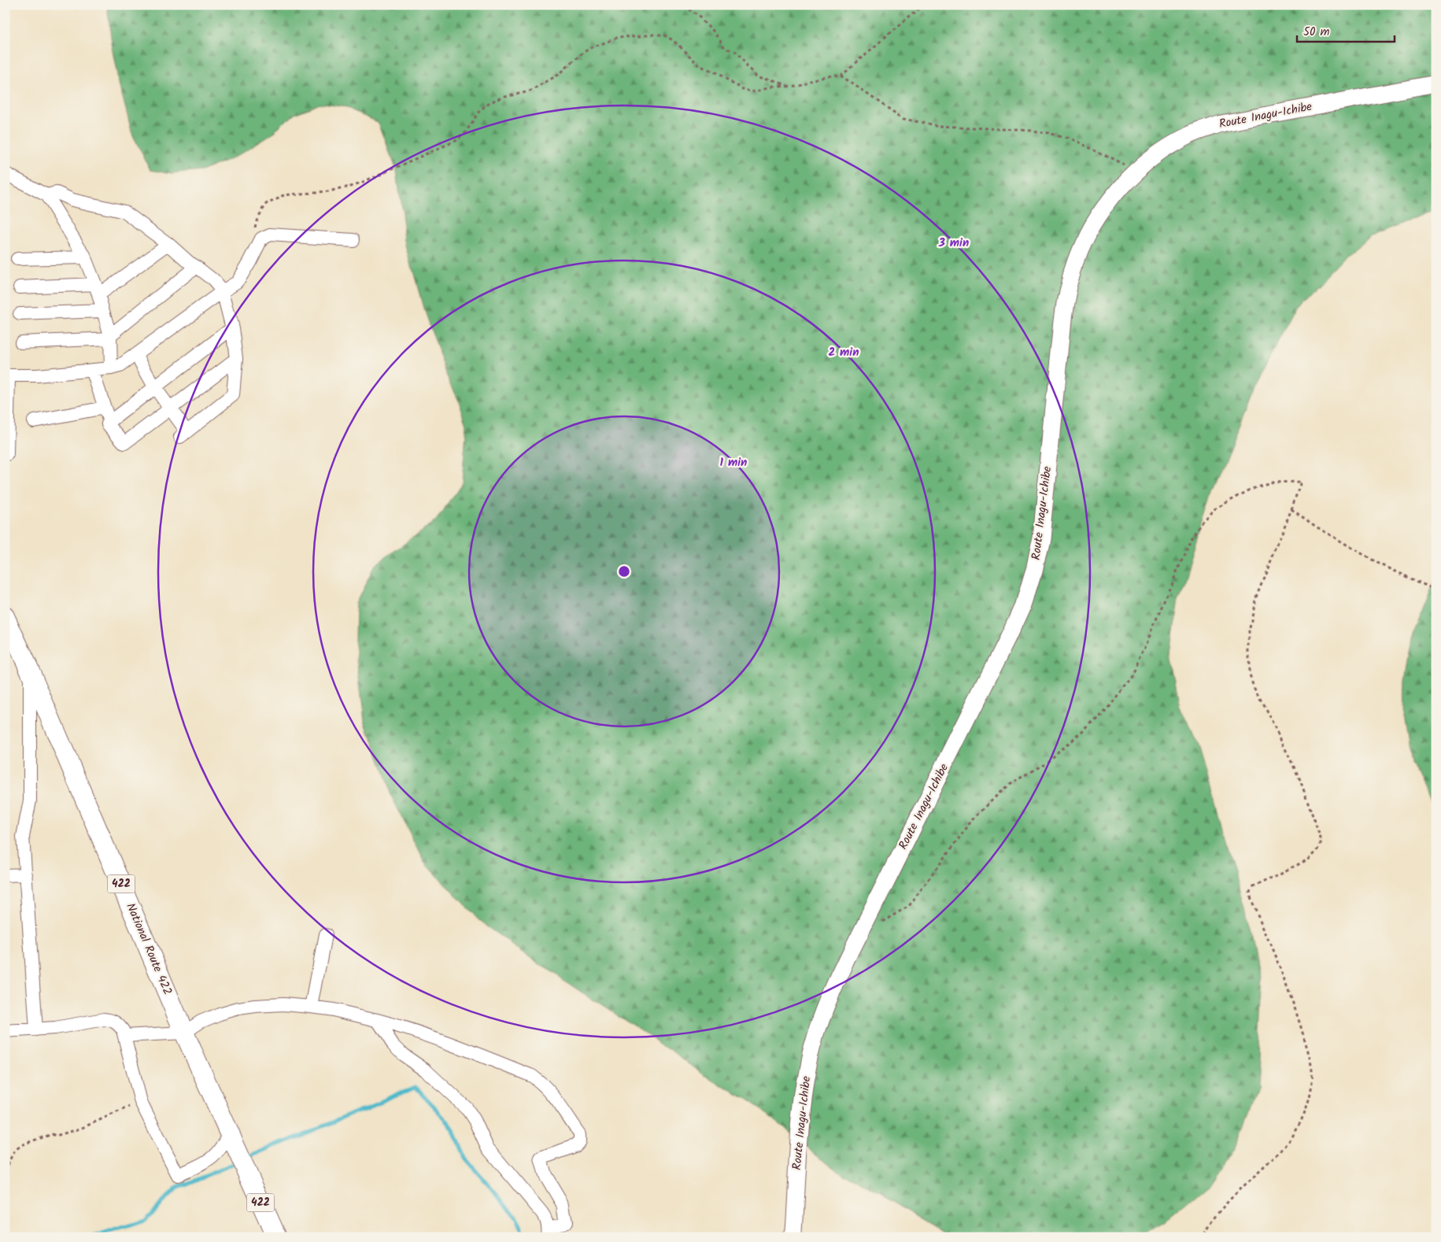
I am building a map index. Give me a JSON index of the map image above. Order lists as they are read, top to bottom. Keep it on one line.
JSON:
{"streets":{"highway":["422","National Route 422"],"main road":["Route Inagu-Ichibe"]},"scale_bar":"50 m","rings":["3 min","2 min","1 min"]}
